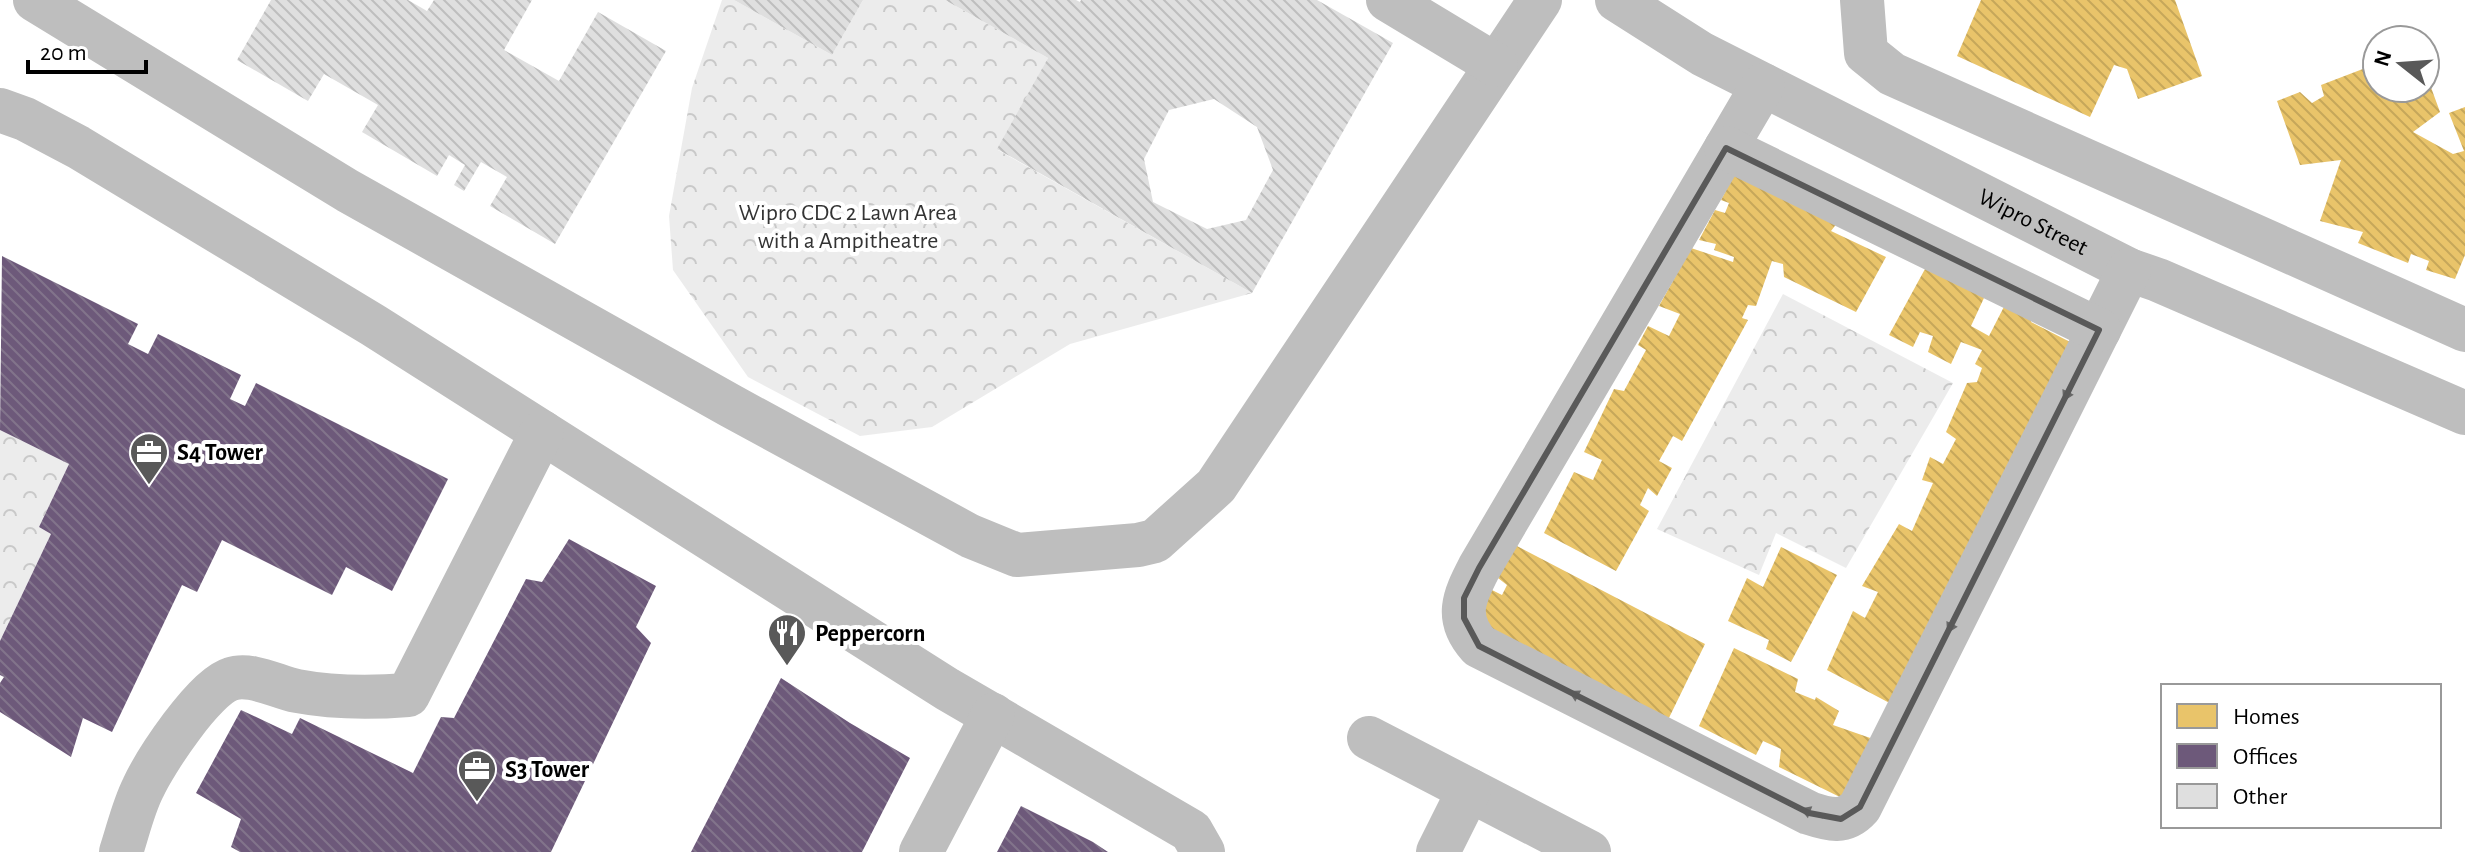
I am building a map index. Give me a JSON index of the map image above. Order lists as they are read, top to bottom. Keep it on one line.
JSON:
{"streets":{"street":["Wipro Street"]},"parks":["Wipro CDC 2 Lawn Area with a Ampitheatre"],"places":{"office":["S4 Tower","S3 Tower"],"restaurant":["Peppercorn"]},"legend":["Homes","Offices","Other"],"scale_bar":"20 m","north":"left"}
